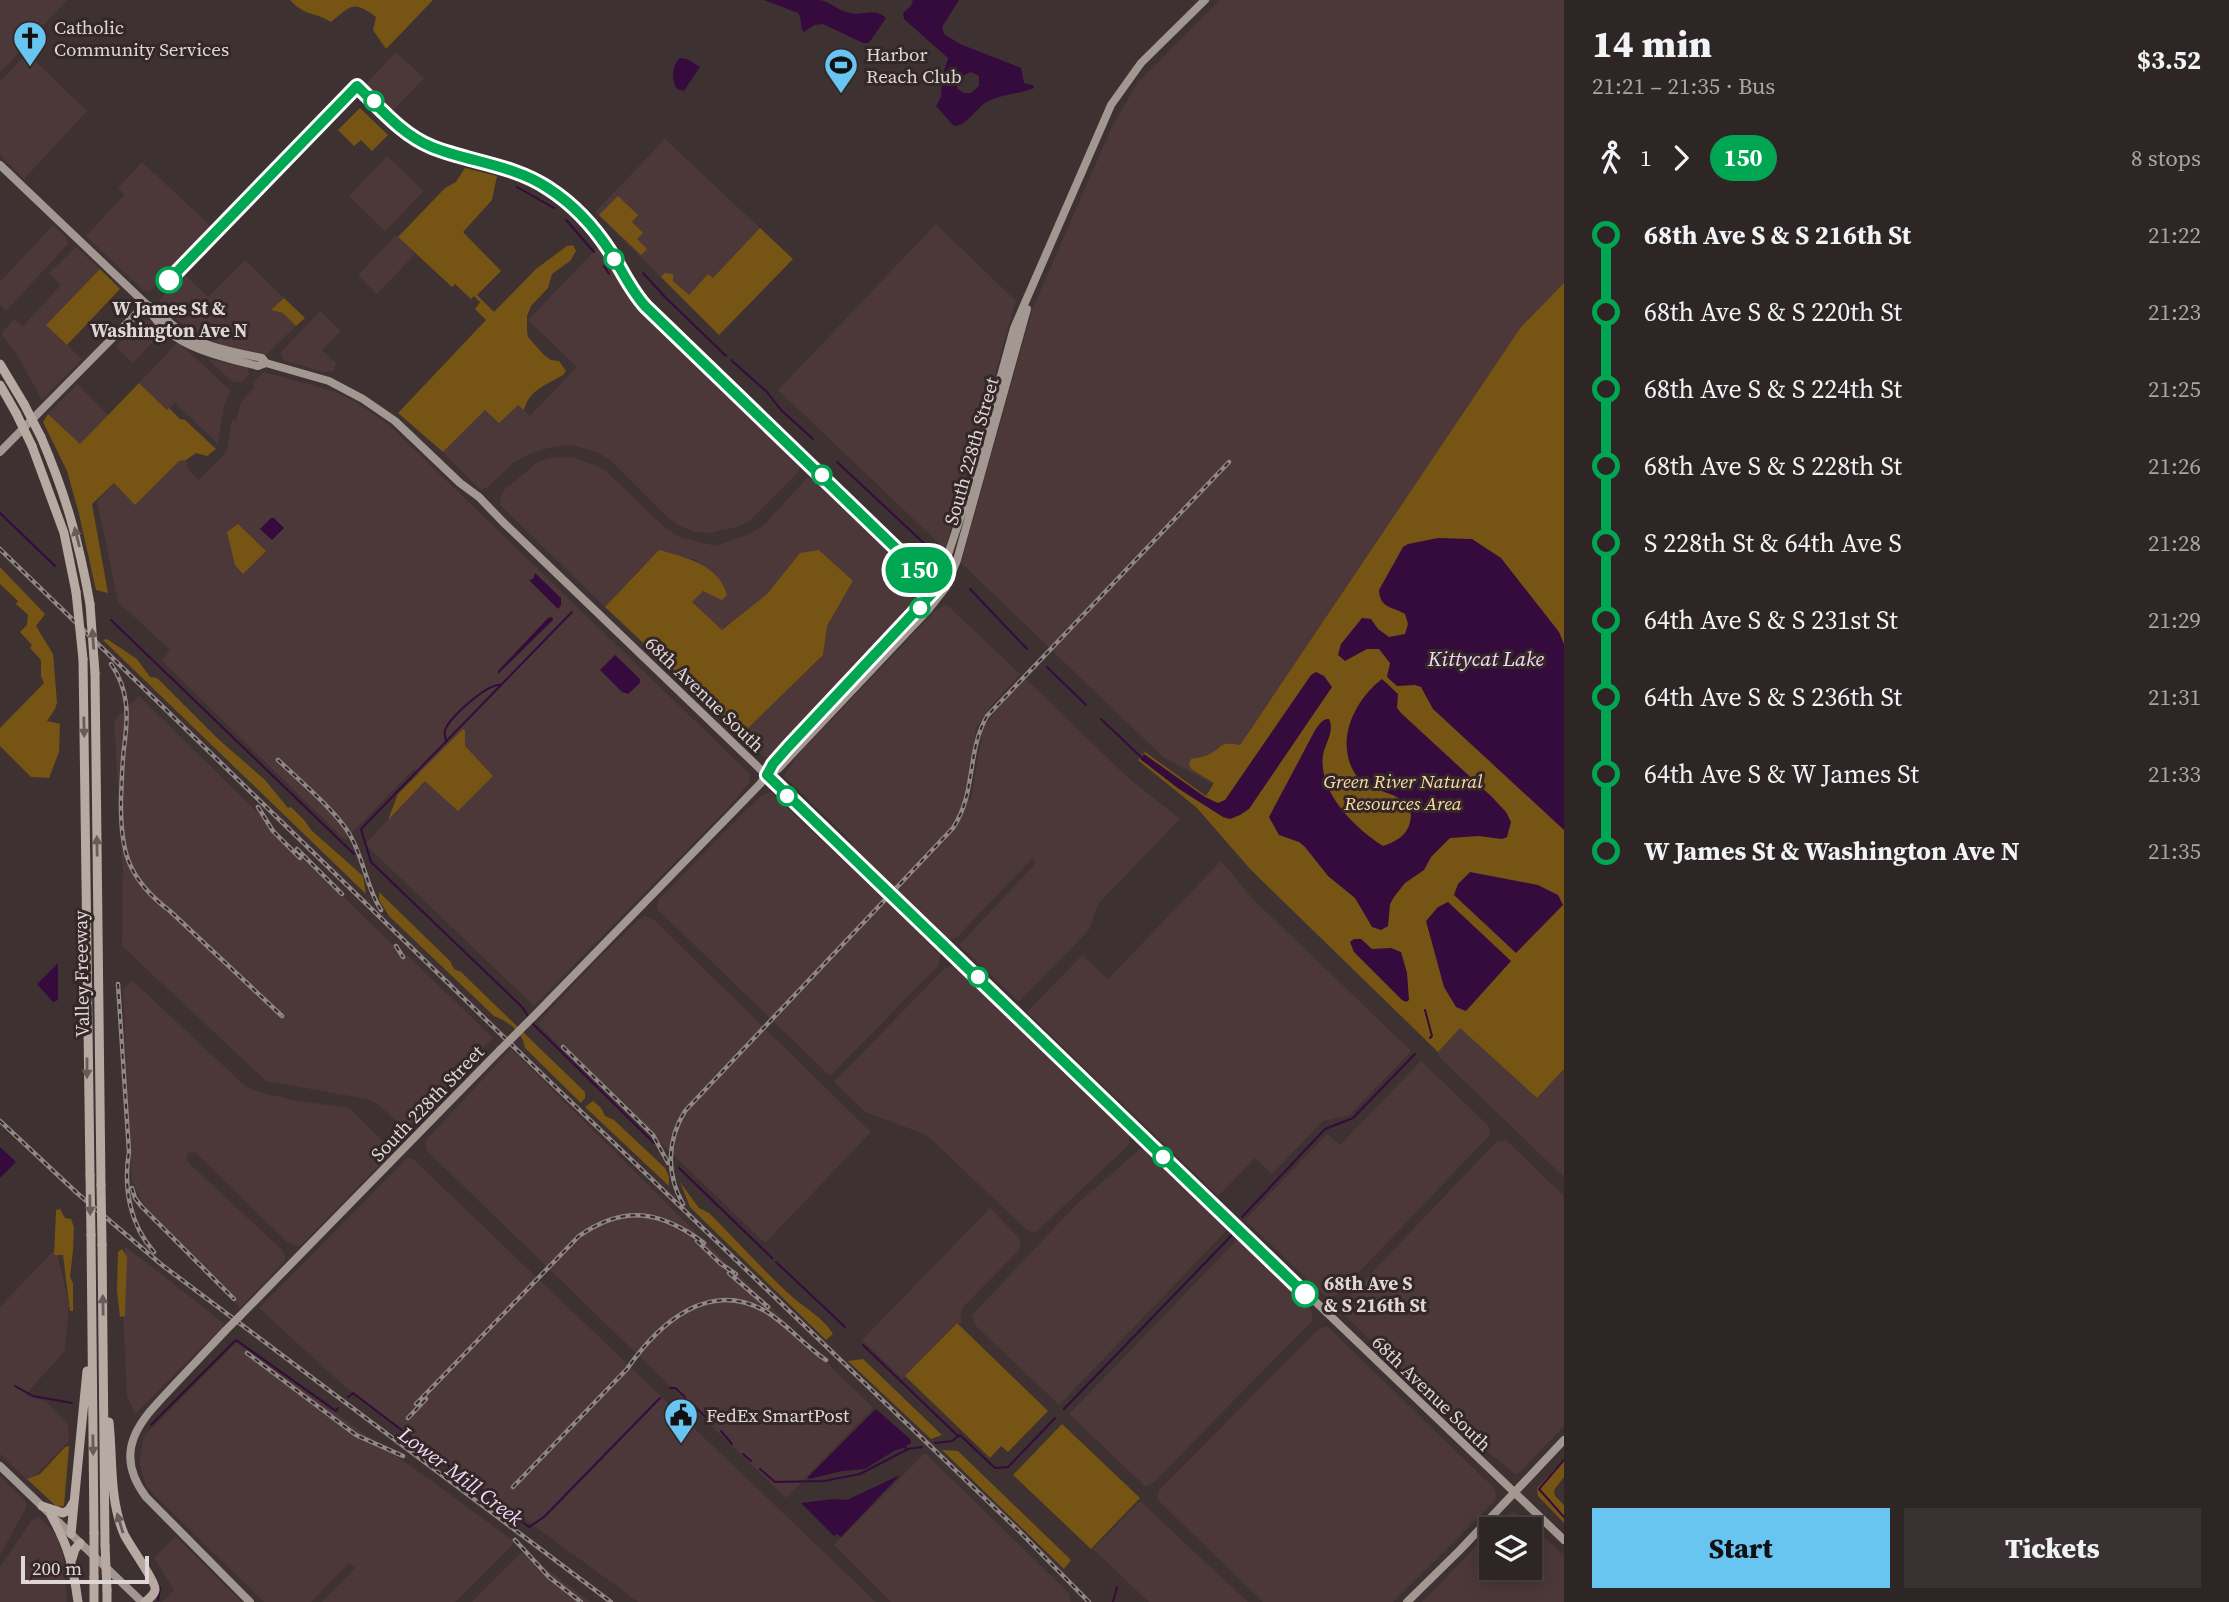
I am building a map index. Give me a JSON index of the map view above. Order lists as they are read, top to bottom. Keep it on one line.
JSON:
{"streets":{"highway":["Valley Freeway"],"main road":["South 228th Street","68th Avenue South"]},"crossings":[["South 228th Street","68th Avenue South"]],"water":["Kittycat Lake","Lower Mill Creek"],"parks":["Green River Natural Resources Area"],"places":{"church":["Catholic Community Services"],"sports":["Harbor Reach Club"],"other":["W James St & Washington Ave N","68th Ave S & S 216th St"],"public building":["FedEx SmartPost"]},"lines":["bus line 150"],"scale_bar":"200 m","page":{"on_map":"150","heading":["14 min","21:21 – 21:35 · Bus","$3.52"],"legs":["1","150","8 stops"],"list":[{"name":"68th Ave S & S 216th St","value":"21:22"},{"name":"68th Ave S & S 220th St","value":"21:23"},{"name":"68th Ave S & S 224th St","value":"21:25"},{"name":"68th Ave S & S 228th St","value":"21:26"},{"name":"S 228th St & 64th Ave S","value":"21:28"},{"name":"64th Ave S & S 231st St","value":"21:29"},{"name":"64th Ave S & S 236th St","value":"21:31"},{"name":"64th Ave S & W James St","value":"21:33"},{"name":"W James St & Washington Ave N","value":"21:35"}],"buttons":["Start","Tickets"],"scale":"200 m"}}
